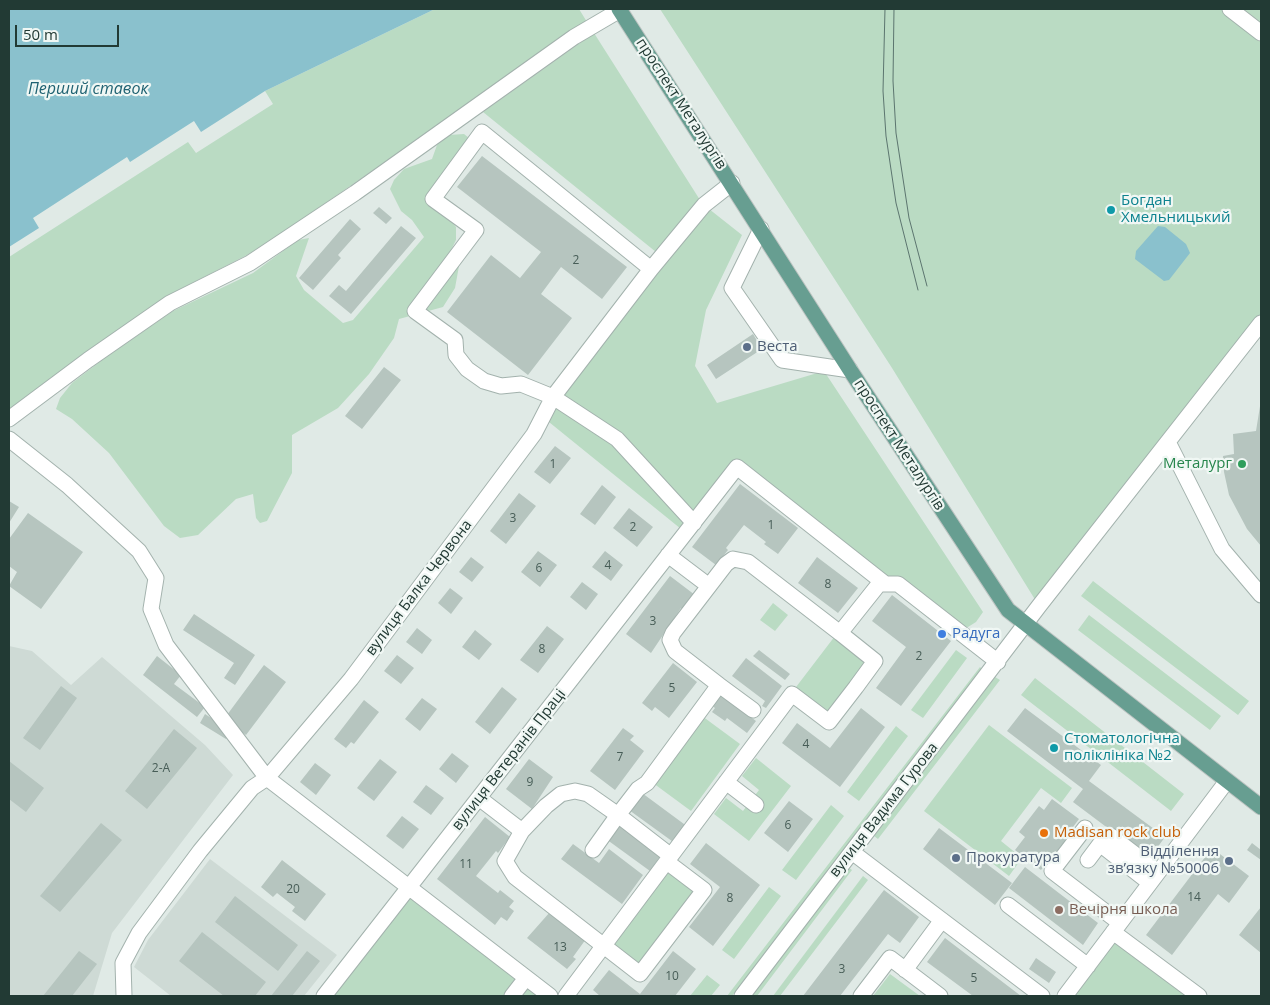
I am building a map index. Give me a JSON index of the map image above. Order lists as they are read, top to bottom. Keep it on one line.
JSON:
{"streets":{"main road":["проспект Металургів"],"street":["вулиця Балка Червона","вулиця Ветеранів Праці","вулиця Вадима Гурова"]},"crossings":[["проспект Металургів","вулиця Балка Червона"],["проспект Металургів","вулиця Вадима Гурова"]],"water":["Перший ставок"],"places":["Богдан Хмельницький","Веста","Металург","Радуга","Стоматологічна поліклініка №2","Madisan rock club","Прокуратура","Відділення зв’язку №50006","Вечірня школа"],"house_numbers":["2","1","3","1","2","4","6","8","3","8","2","5","4","7","2-А","9","6","11","20","14","8","13","3","10","5"],"scale_bar":"50 m"}
